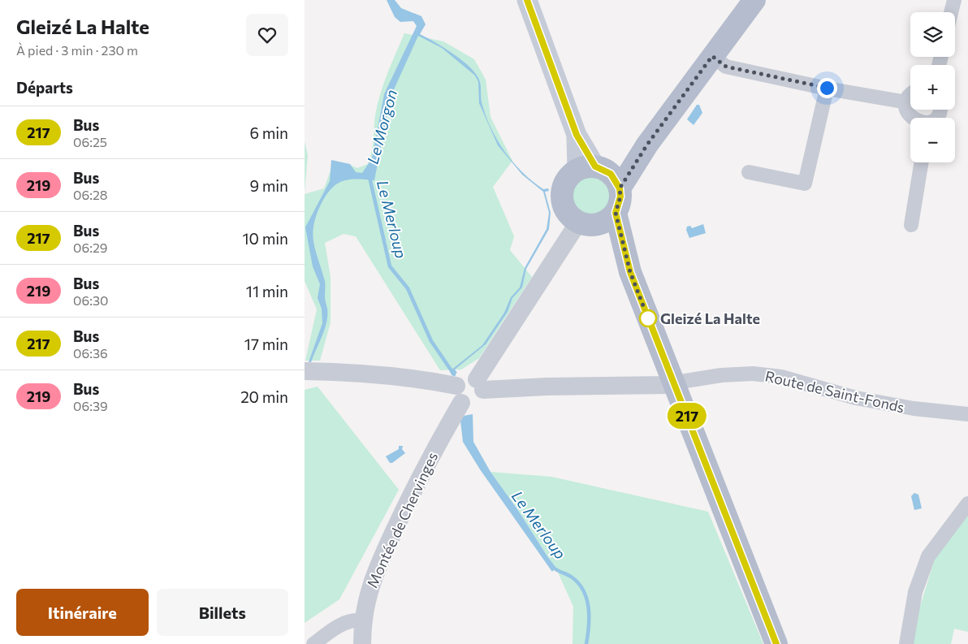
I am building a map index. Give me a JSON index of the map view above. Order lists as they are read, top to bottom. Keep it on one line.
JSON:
{"streets":{"street":["Route de Saint-Fonds","Montée de Chervinges"]},"crossings":[["Route de Saint-Fonds","Montée de Chervinges"]],"water":["Le Morgon","Le Merloup"],"places":["Gleizé La Halte"],"lines":["bus line 217"],"page":{"heading":[["Gleizé La Halte","À pied · 3 min · 230 m"],"Départs"],"on_map":"217","map_buttons":["+","−"],"list":[{"mark":"217","name":"Bus","note":"06:25","value":"6 min"},{"mark":"219","name":"Bus","note":"06:28","value":"9 min"},{"mark":"217","name":"Bus","note":"06:29","value":"10 min"},{"mark":"219","name":"Bus","note":"06:30","value":"11 min"},{"mark":"217","name":"Bus","note":"06:36","value":"17 min"},{"mark":"219","name":"Bus","note":"06:39","value":"20 min"}],"buttons":["Itinéraire","Billets"]}}
